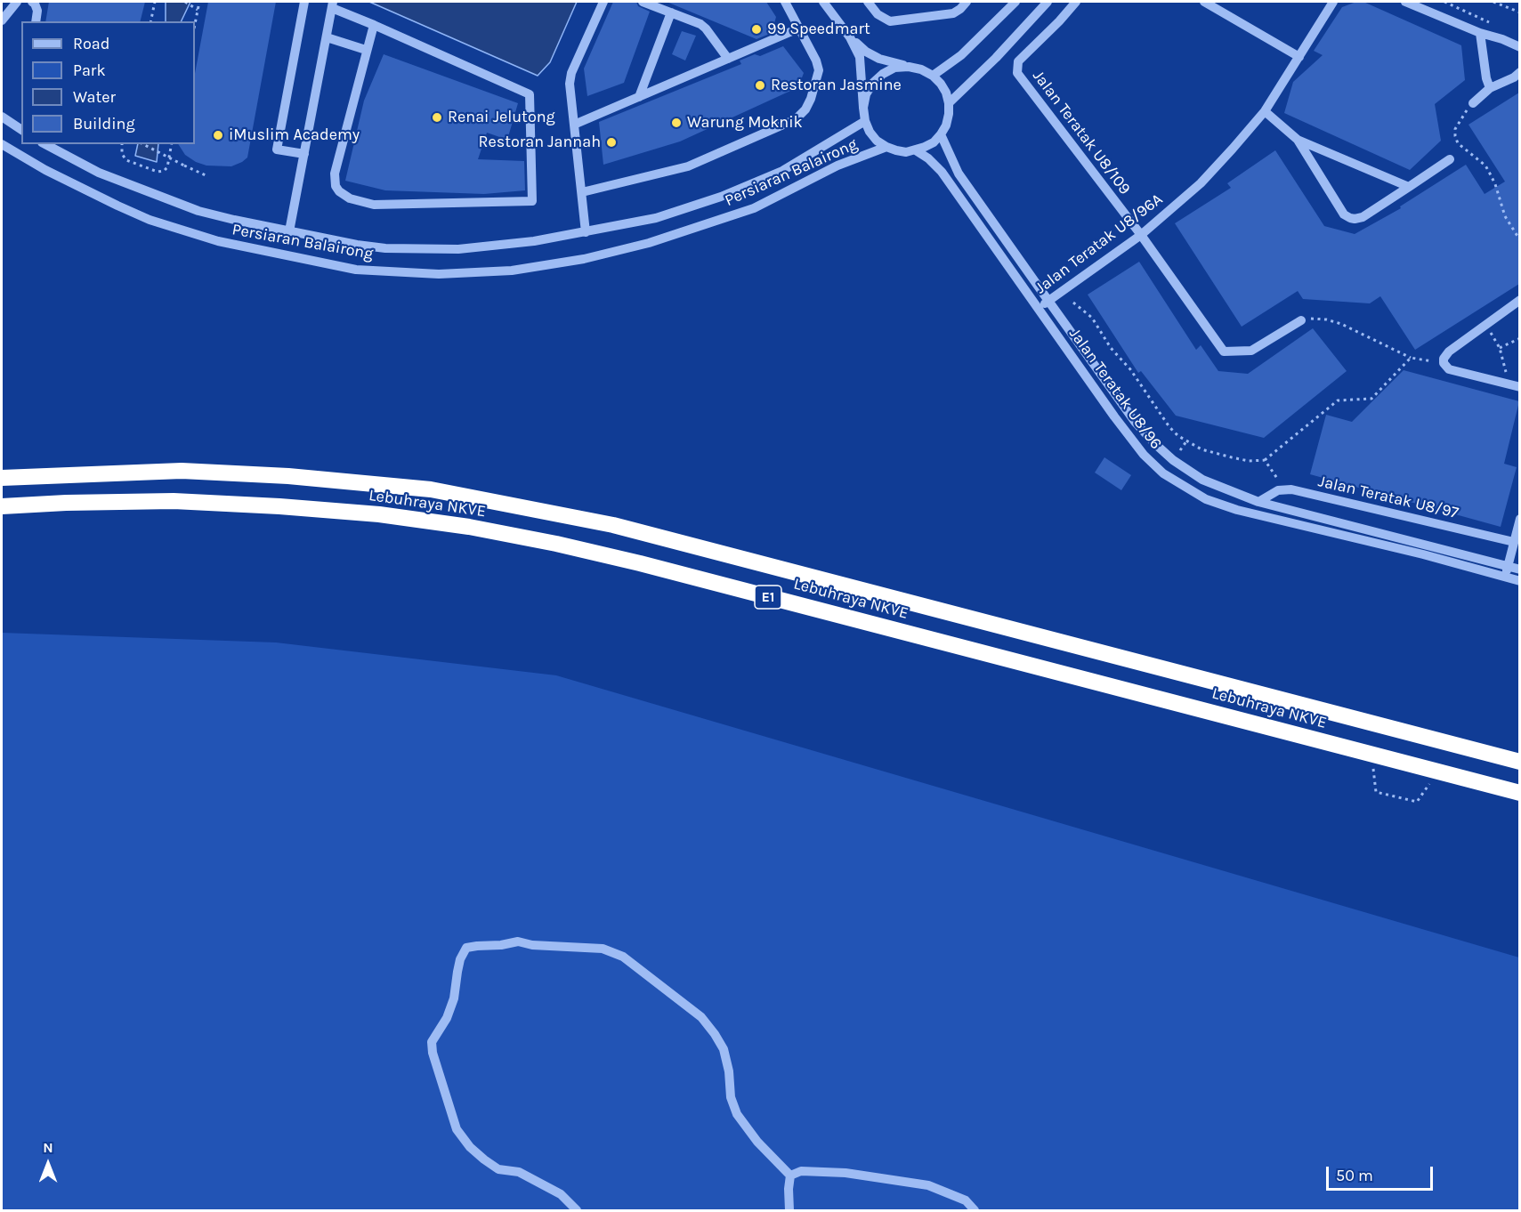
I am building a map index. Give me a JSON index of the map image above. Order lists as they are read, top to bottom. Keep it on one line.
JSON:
{"streets":{"highway":["Lebuhraya NKVE","E1"],"street":["Jalan Teratak U8/109","Persiaran Balairong","Jalan Teratak U8/96A","Jalan Teratak U8/96","Jalan Teratak U8/97"]},"crossings":[["Jalan Teratak U8/109","Jalan Teratak U8/96A"],["Persiaran Balairong","Jalan Teratak U8/96"],["Jalan Teratak U8/96A","Jalan Teratak U8/96"]],"places":["99 Speedmart","Restoran Jasmine","Renai Jelutong","Warung Moknik","iMuslim Academy","Restoran Jannah"],"legend":["Road","Park","Water","Building"],"scale_bar":"50 m","north":"top"}
